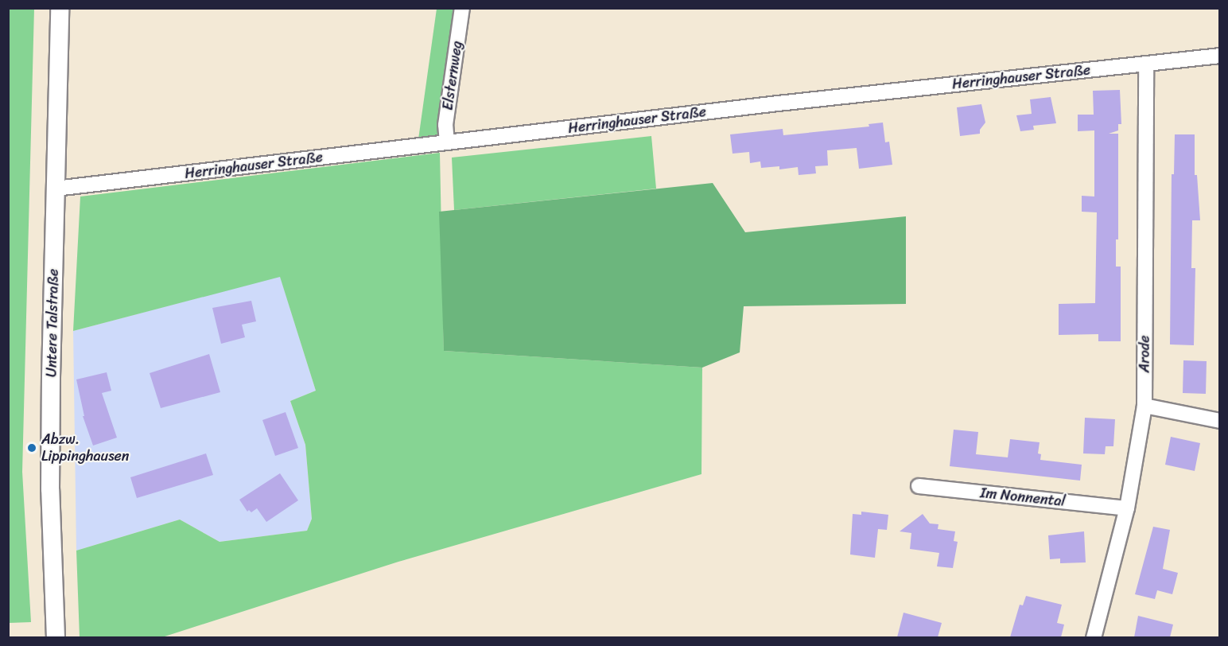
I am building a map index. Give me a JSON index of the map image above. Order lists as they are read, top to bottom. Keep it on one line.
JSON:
{"streets":{"street":["Elsternweg","Herringhauser Straße","Untere Talstraße","Arode","Im Nonnental"]},"crossings":[["Elsternweg","Herringhauser Straße"],["Herringhauser Straße","Untere Talstraße"],["Herringhauser Straße","Arode"],["Arode","Im Nonnental"]],"places":["Abzw. Lippinghausen"]}
